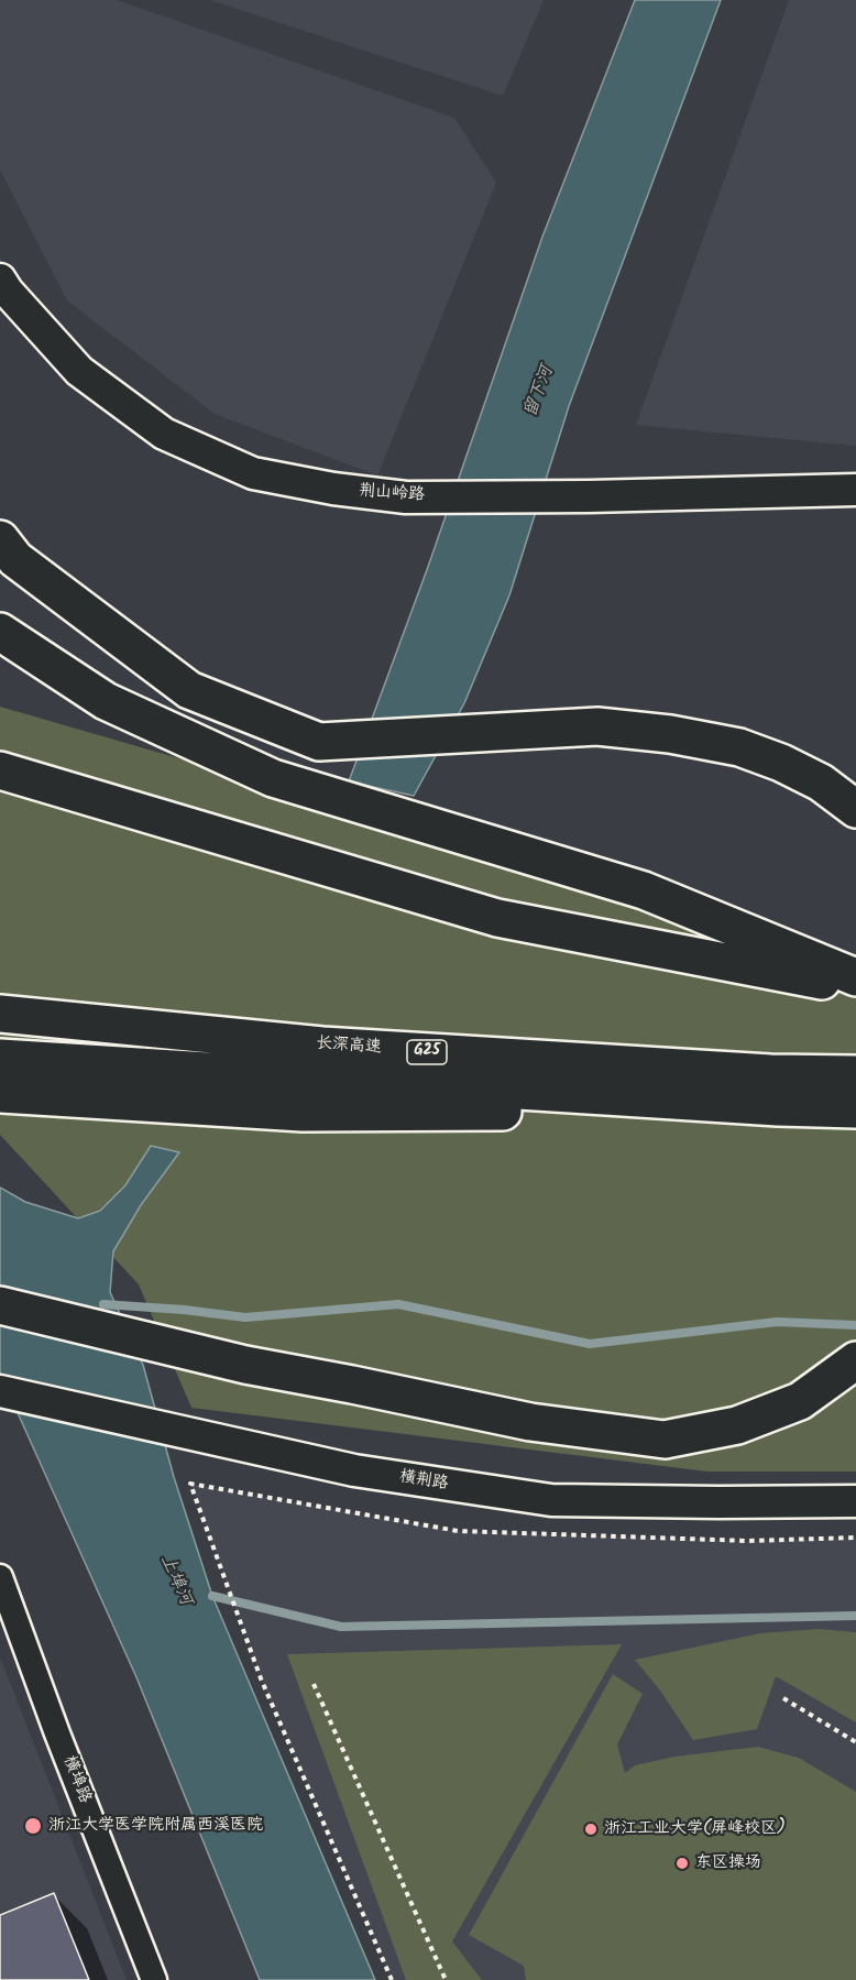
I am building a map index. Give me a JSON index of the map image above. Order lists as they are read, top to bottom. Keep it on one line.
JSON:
{"streets":{"highway":["长深高速","G25"],"street":["荆山岭路","横荆路","横埠路"]},"water":["留下河","上埠河"],"places":["浙江大学医学院附属西溪医院","浙江工业大学(屏峰校区)","东区操场"]}
